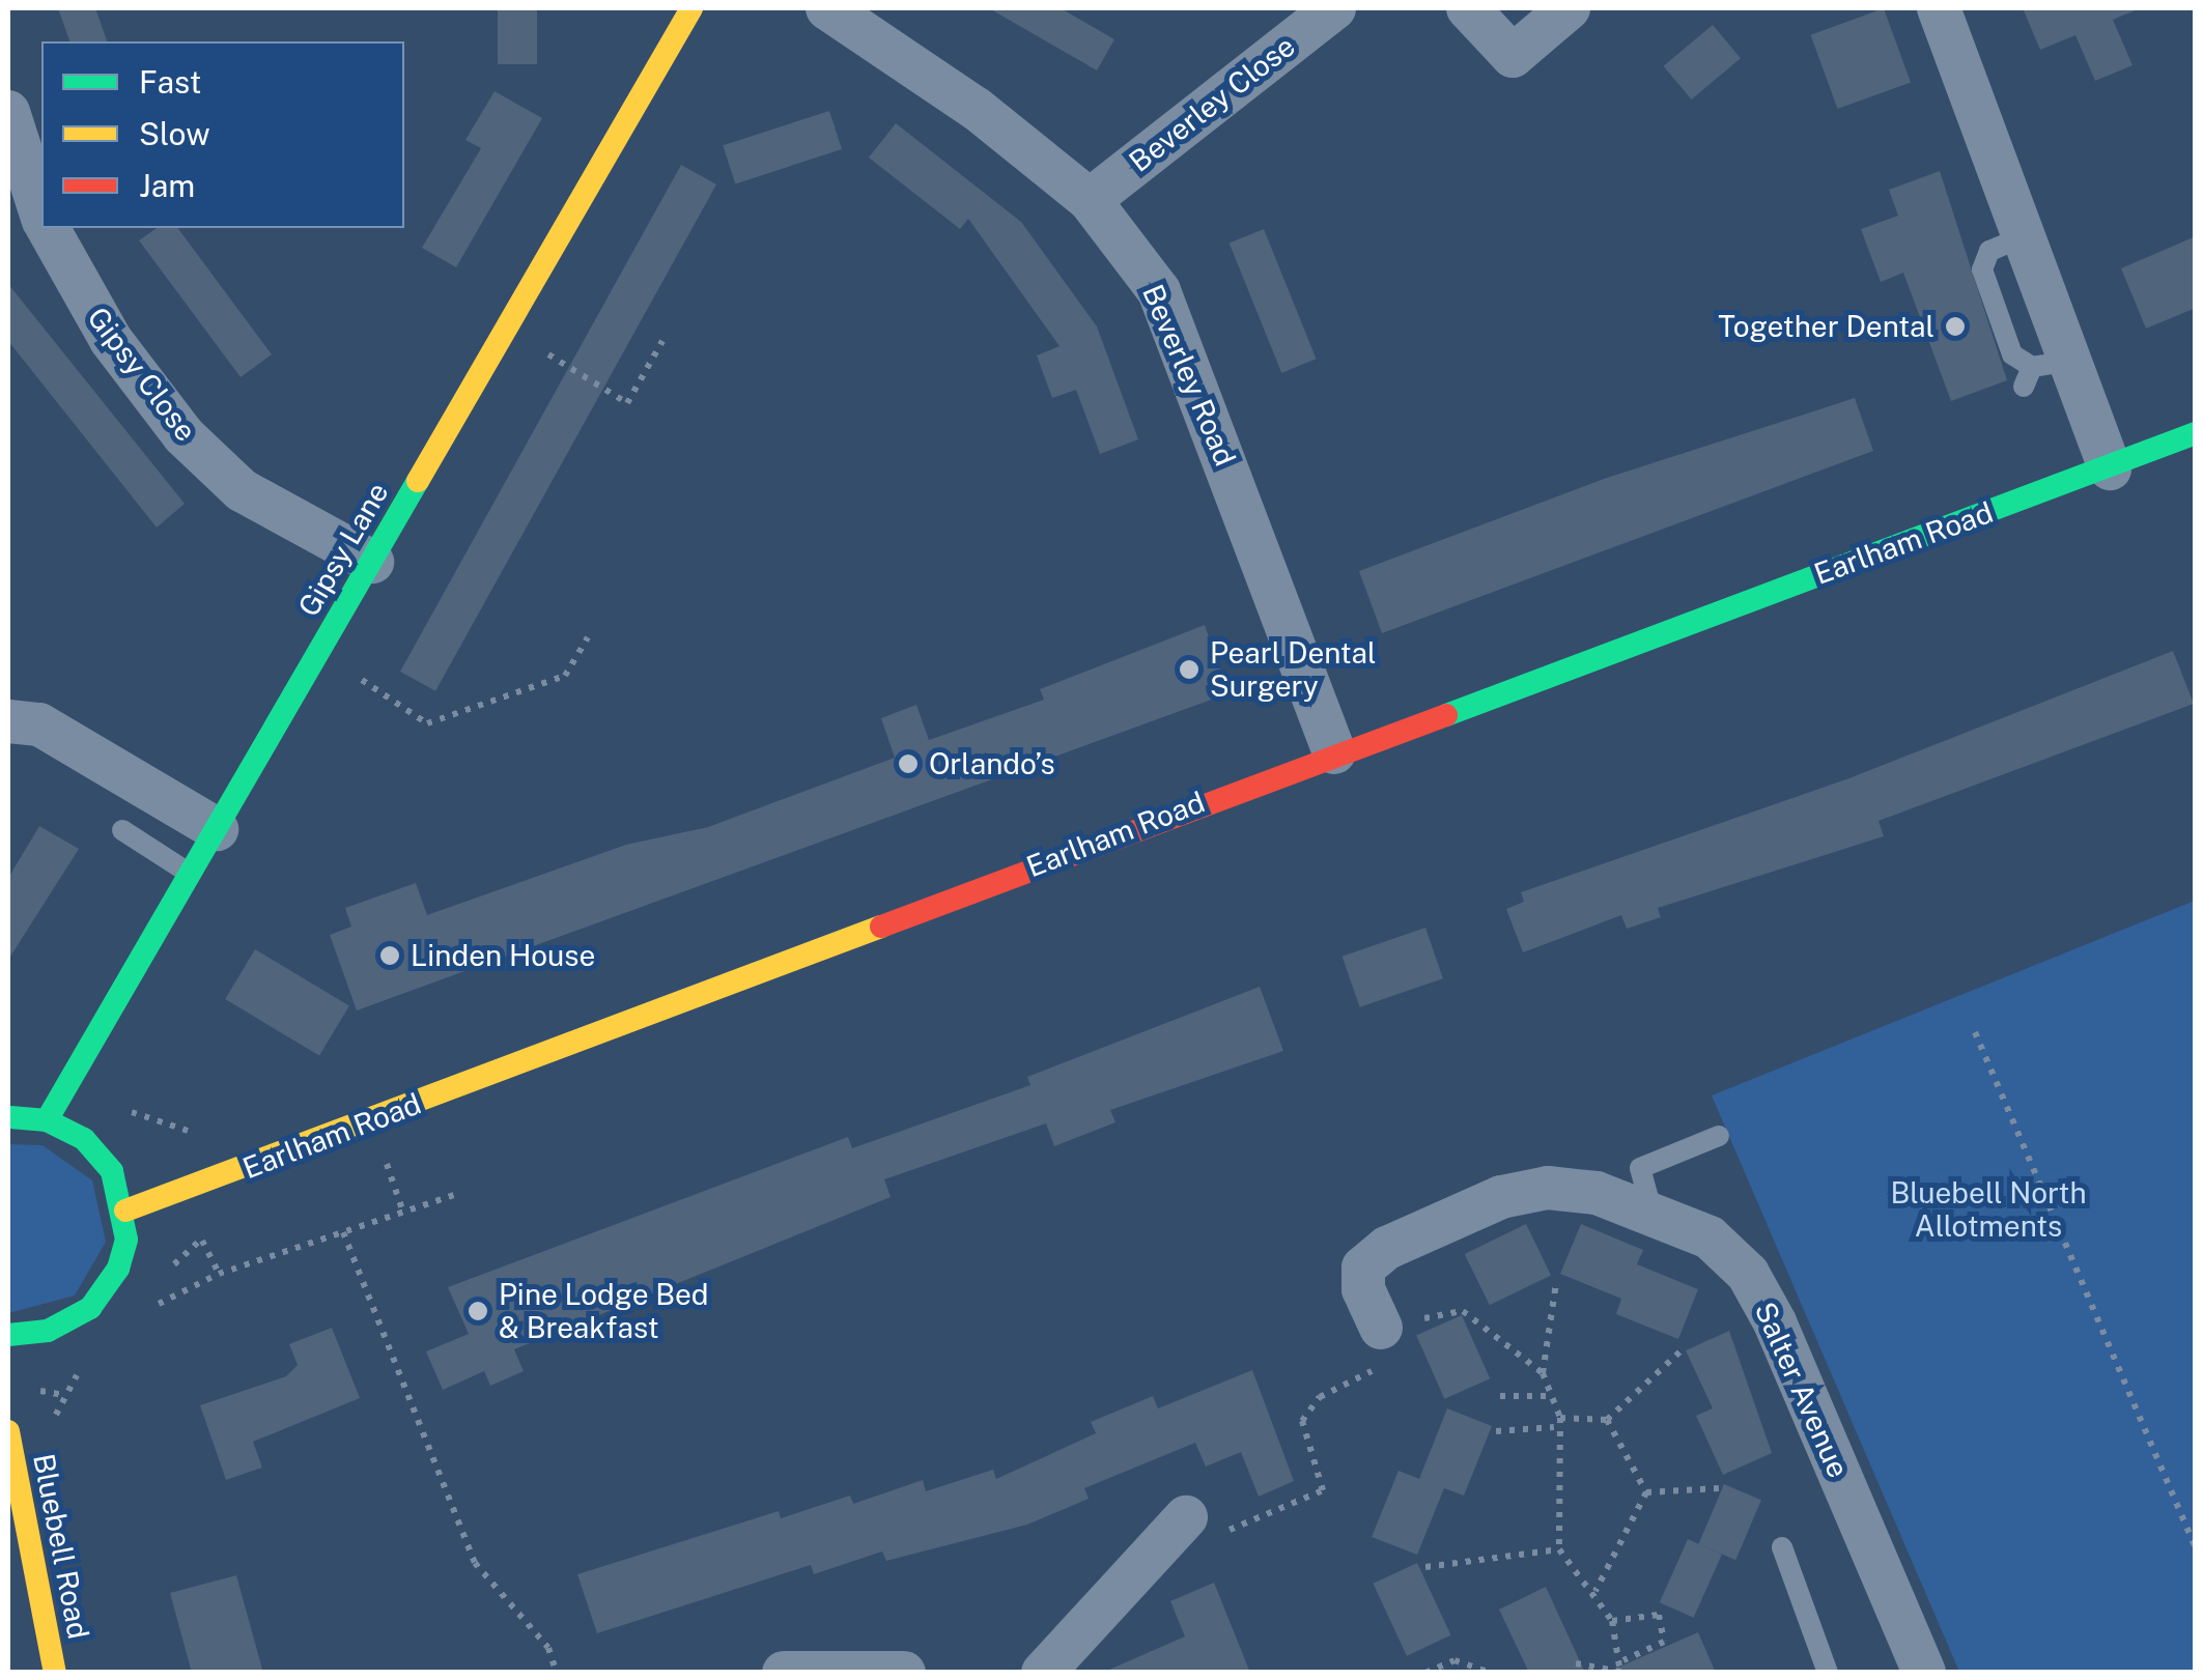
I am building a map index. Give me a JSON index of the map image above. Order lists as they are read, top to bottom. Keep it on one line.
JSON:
{"streets":{"main road":["Earlham Road","Gipsy Lane","Bluebell Road"],"street":["Beverley Close","Gipsy Close","Beverley Road","Salter Avenue"]},"crossings":[["Beverley Close","Beverley Road"],["Gipsy Close","Gipsy Lane"],["Beverley Road","Earlham Road"]],"parks":["Bluebell North Allotments"],"places":["Together Dental","Pearl Dental Surgery","Orlando’s","Linden House","Pine Lodge Bed & Breakfast"],"legend":["Fast","Slow","Jam"]}
